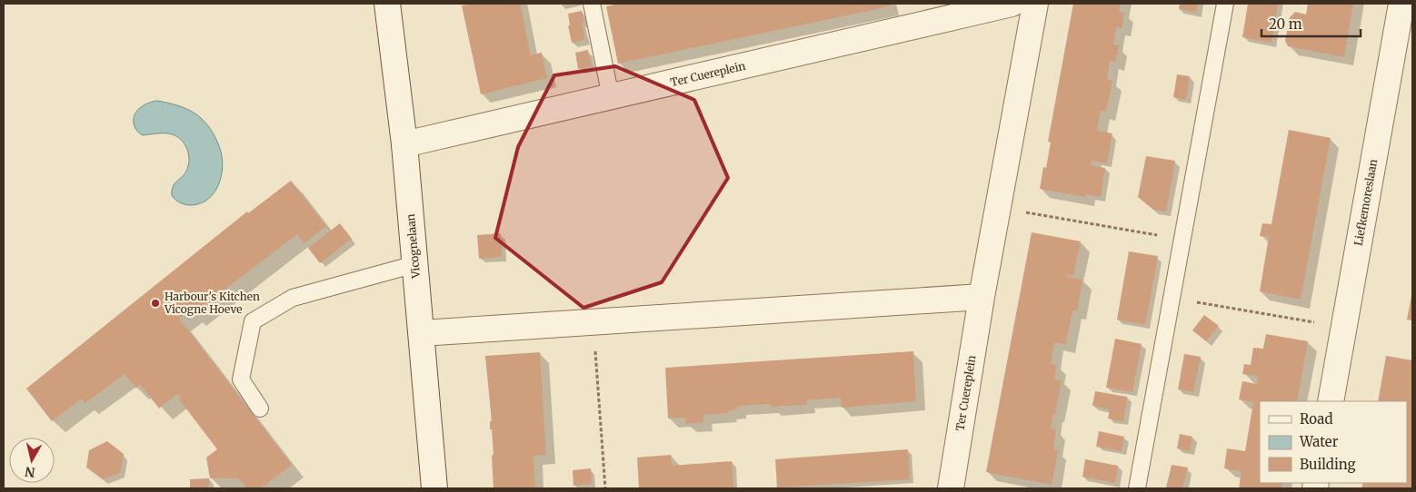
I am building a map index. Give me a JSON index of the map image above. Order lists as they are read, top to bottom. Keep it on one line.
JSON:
{"streets":{"street":["Ter Cuereplein","Liefkemoreslaan","Vicognelaan"]},"crossings":[["Ter Cuereplein","Vicognelaan"]],"places":["Harbour's Kitchen Vicogne Hoeve"],"legend":["Road","Water","Building"],"scale_bar":"20 m","north":"bottom"}
